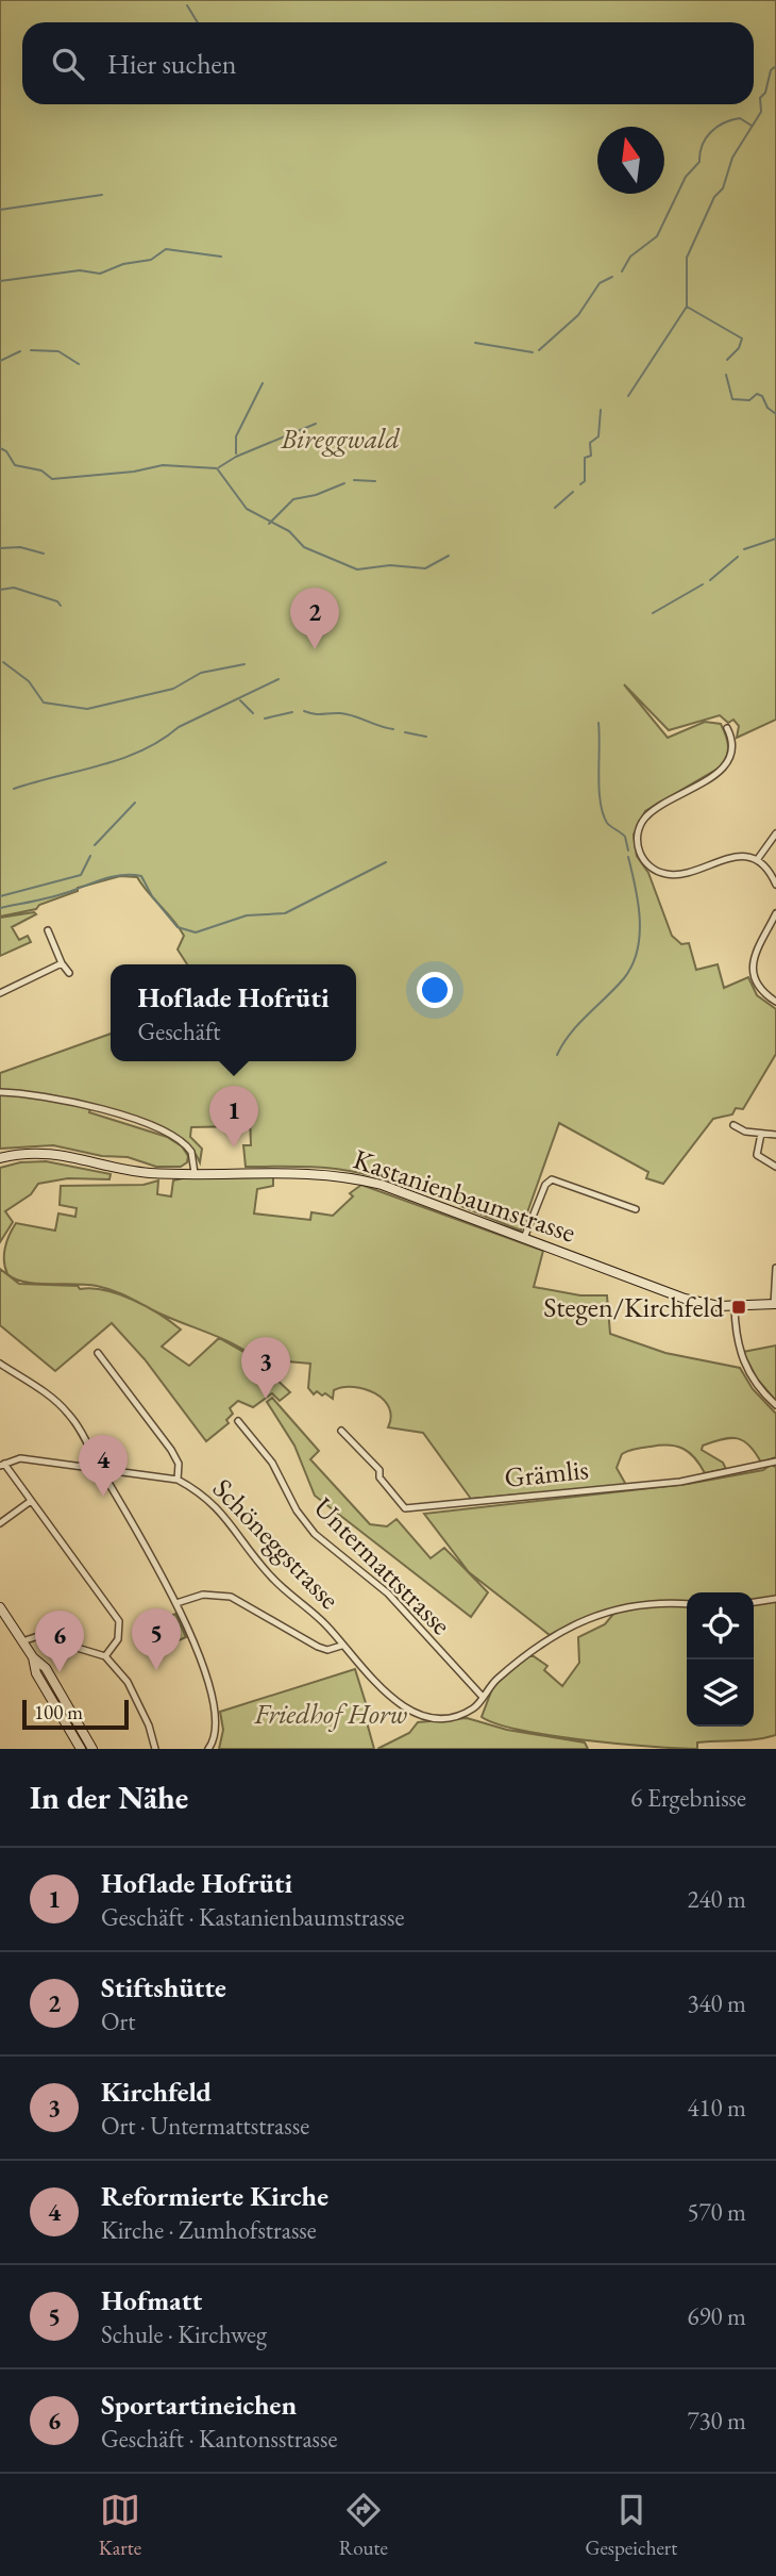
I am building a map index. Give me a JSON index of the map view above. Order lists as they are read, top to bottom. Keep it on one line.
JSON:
{"streets":{"street":["Kastanienbaumstrasse","Grämlis","Schöneggstrasse","Untermattstrasse"]},"crossings":[["Schöneggstrasse","Untermattstrasse"]],"parks":["Bireggwald","Friedhof Horw"],"places":{"transit":["Stegen/Kirchfeld"]},"scale_bar":"100 m","north":"top","page":{"search":"Hier suchen","pins":["2","1","3","4","5","6"],"popup":["Hoflade Hofrüti","Geschäft"],"scale":"100 m","heading":["In der Nähe","6 Ergebnisse"],"list":[{"mark":"1","name":"Hoflade Hofrüti","note":"Geschäft · Kastanienbaumstrasse","value":"240 m"},{"mark":"2","name":"Stiftshütte","note":"Ort","value":"340 m"},{"mark":"3","name":"Kirchfeld","note":"Ort · Untermattstrasse","value":"410 m"},{"mark":"4","name":"Reformierte Kirche","note":"Kirche · Zumhofstrasse","value":"570 m"},{"mark":"5","name":"Hofmatt","note":"Schule · Kirchweg","value":"690 m"},{"mark":"6","name":"Sportartineichen","note":"Geschäft · Kantonsstrasse","value":"730 m"}],"nav":["Karte","Route","Gespeichert"]}}
